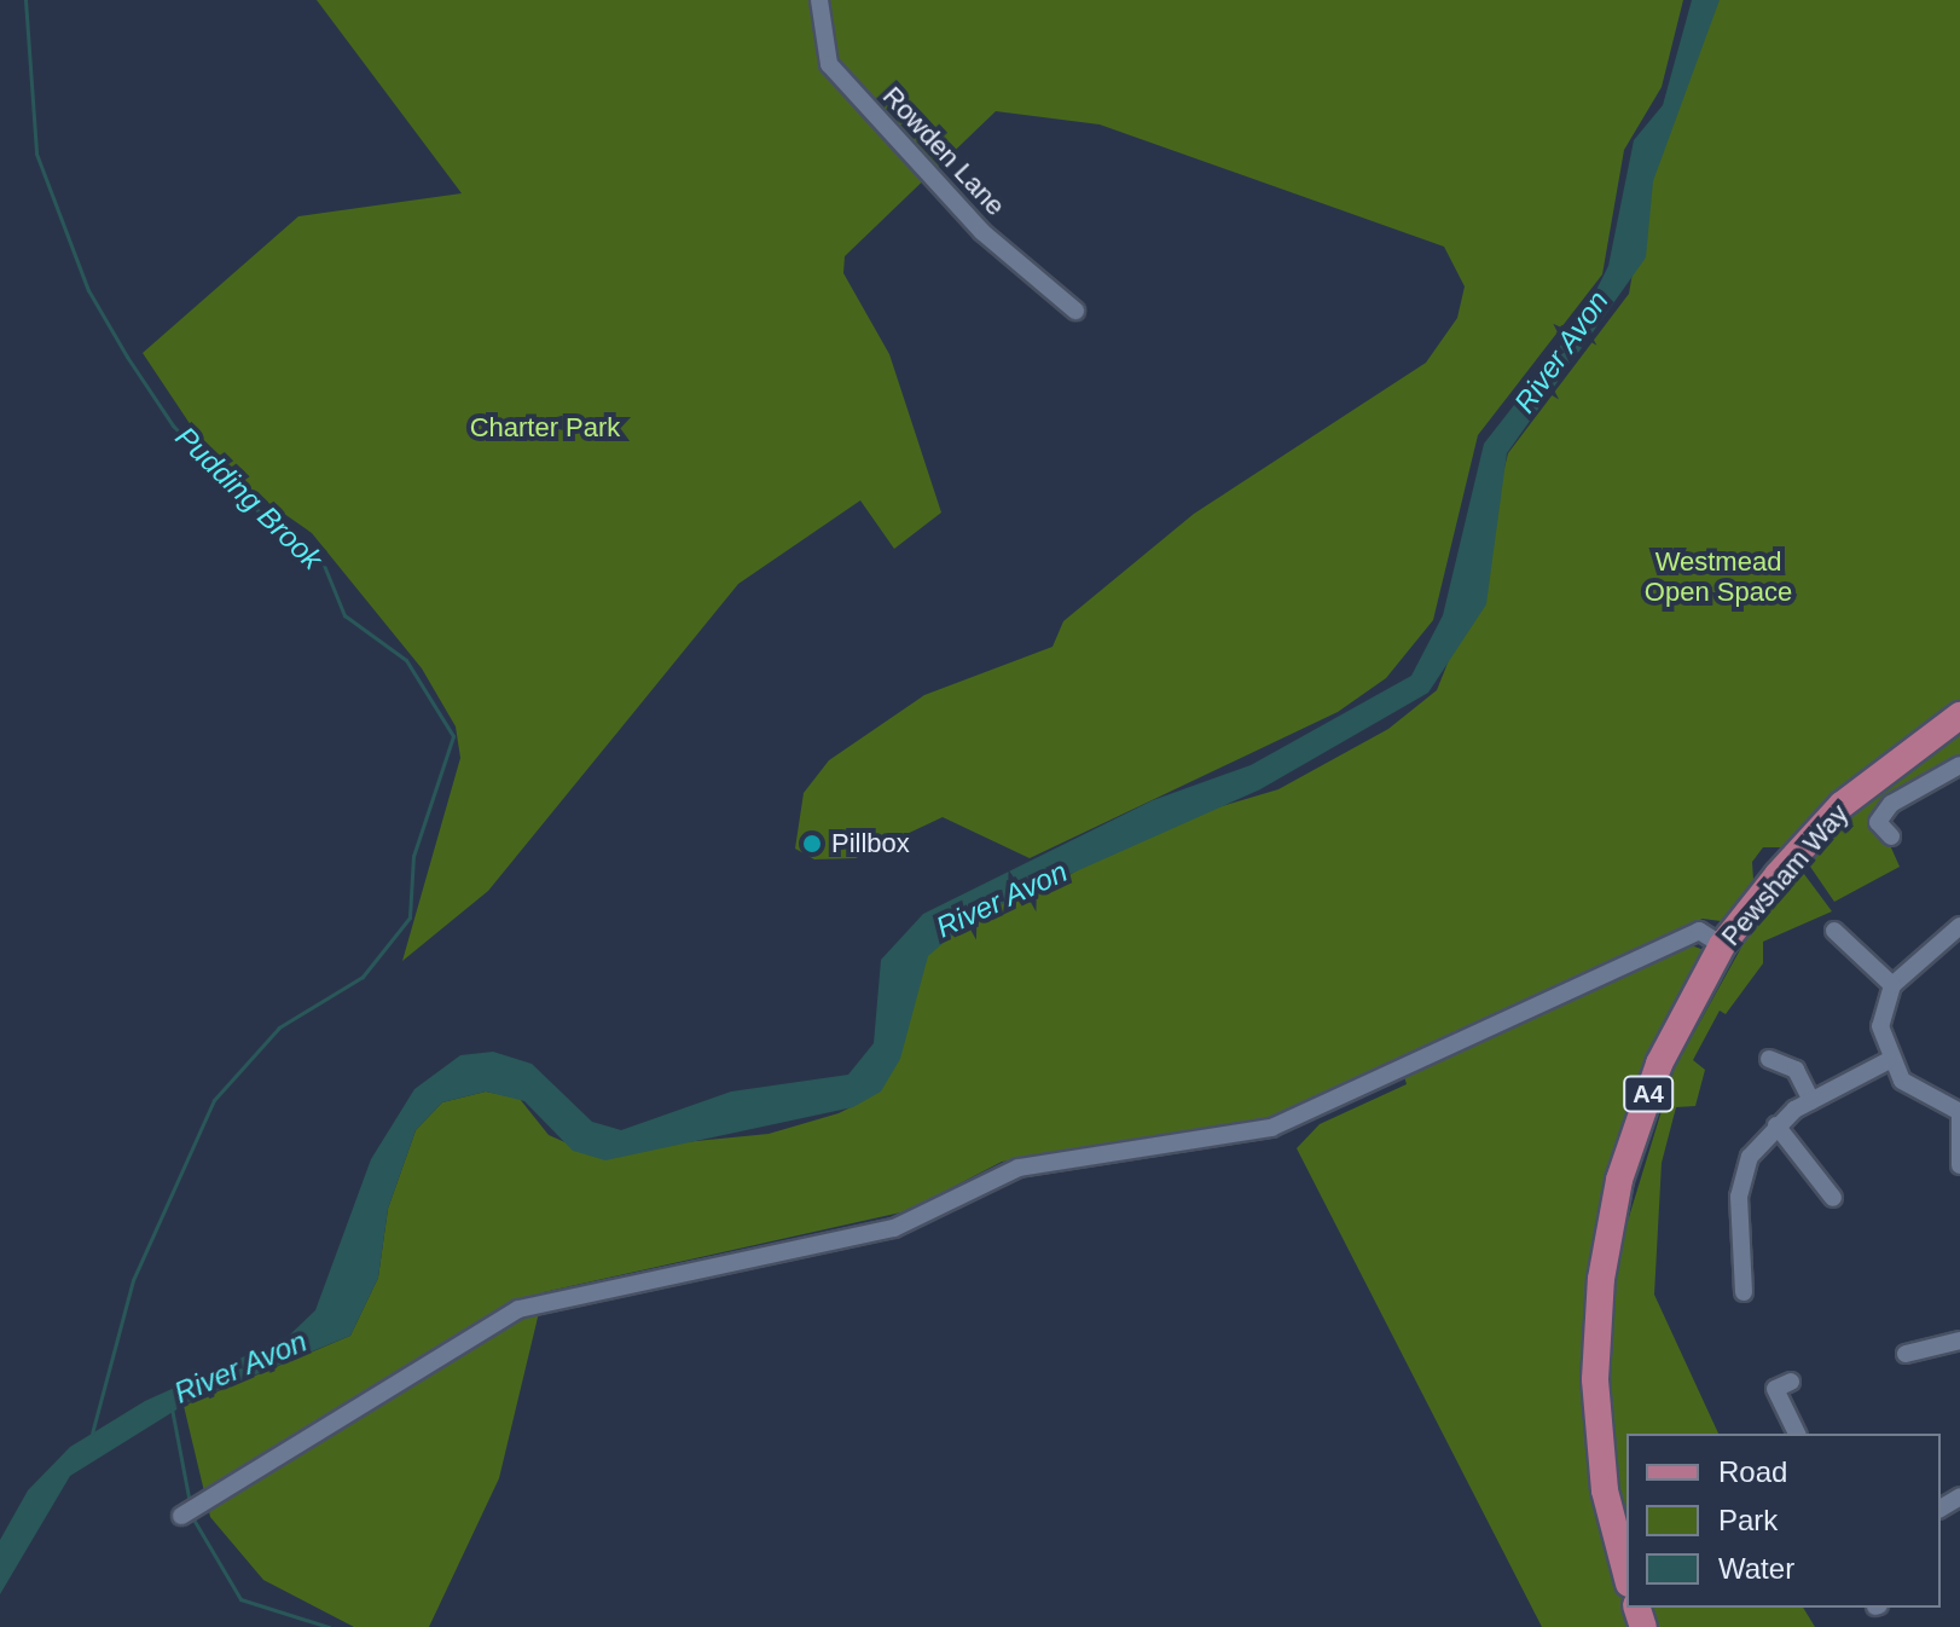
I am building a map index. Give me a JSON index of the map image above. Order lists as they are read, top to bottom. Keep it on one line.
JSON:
{"streets":{"main road":["Pewsham Way","A4"],"street":["Rowden Lane"]},"water":["River Avon","Pudding Brook"],"parks":["Charter Park","Westmead Open Space"],"places":["Pillbox"],"legend":["Road","Park","Water"]}
